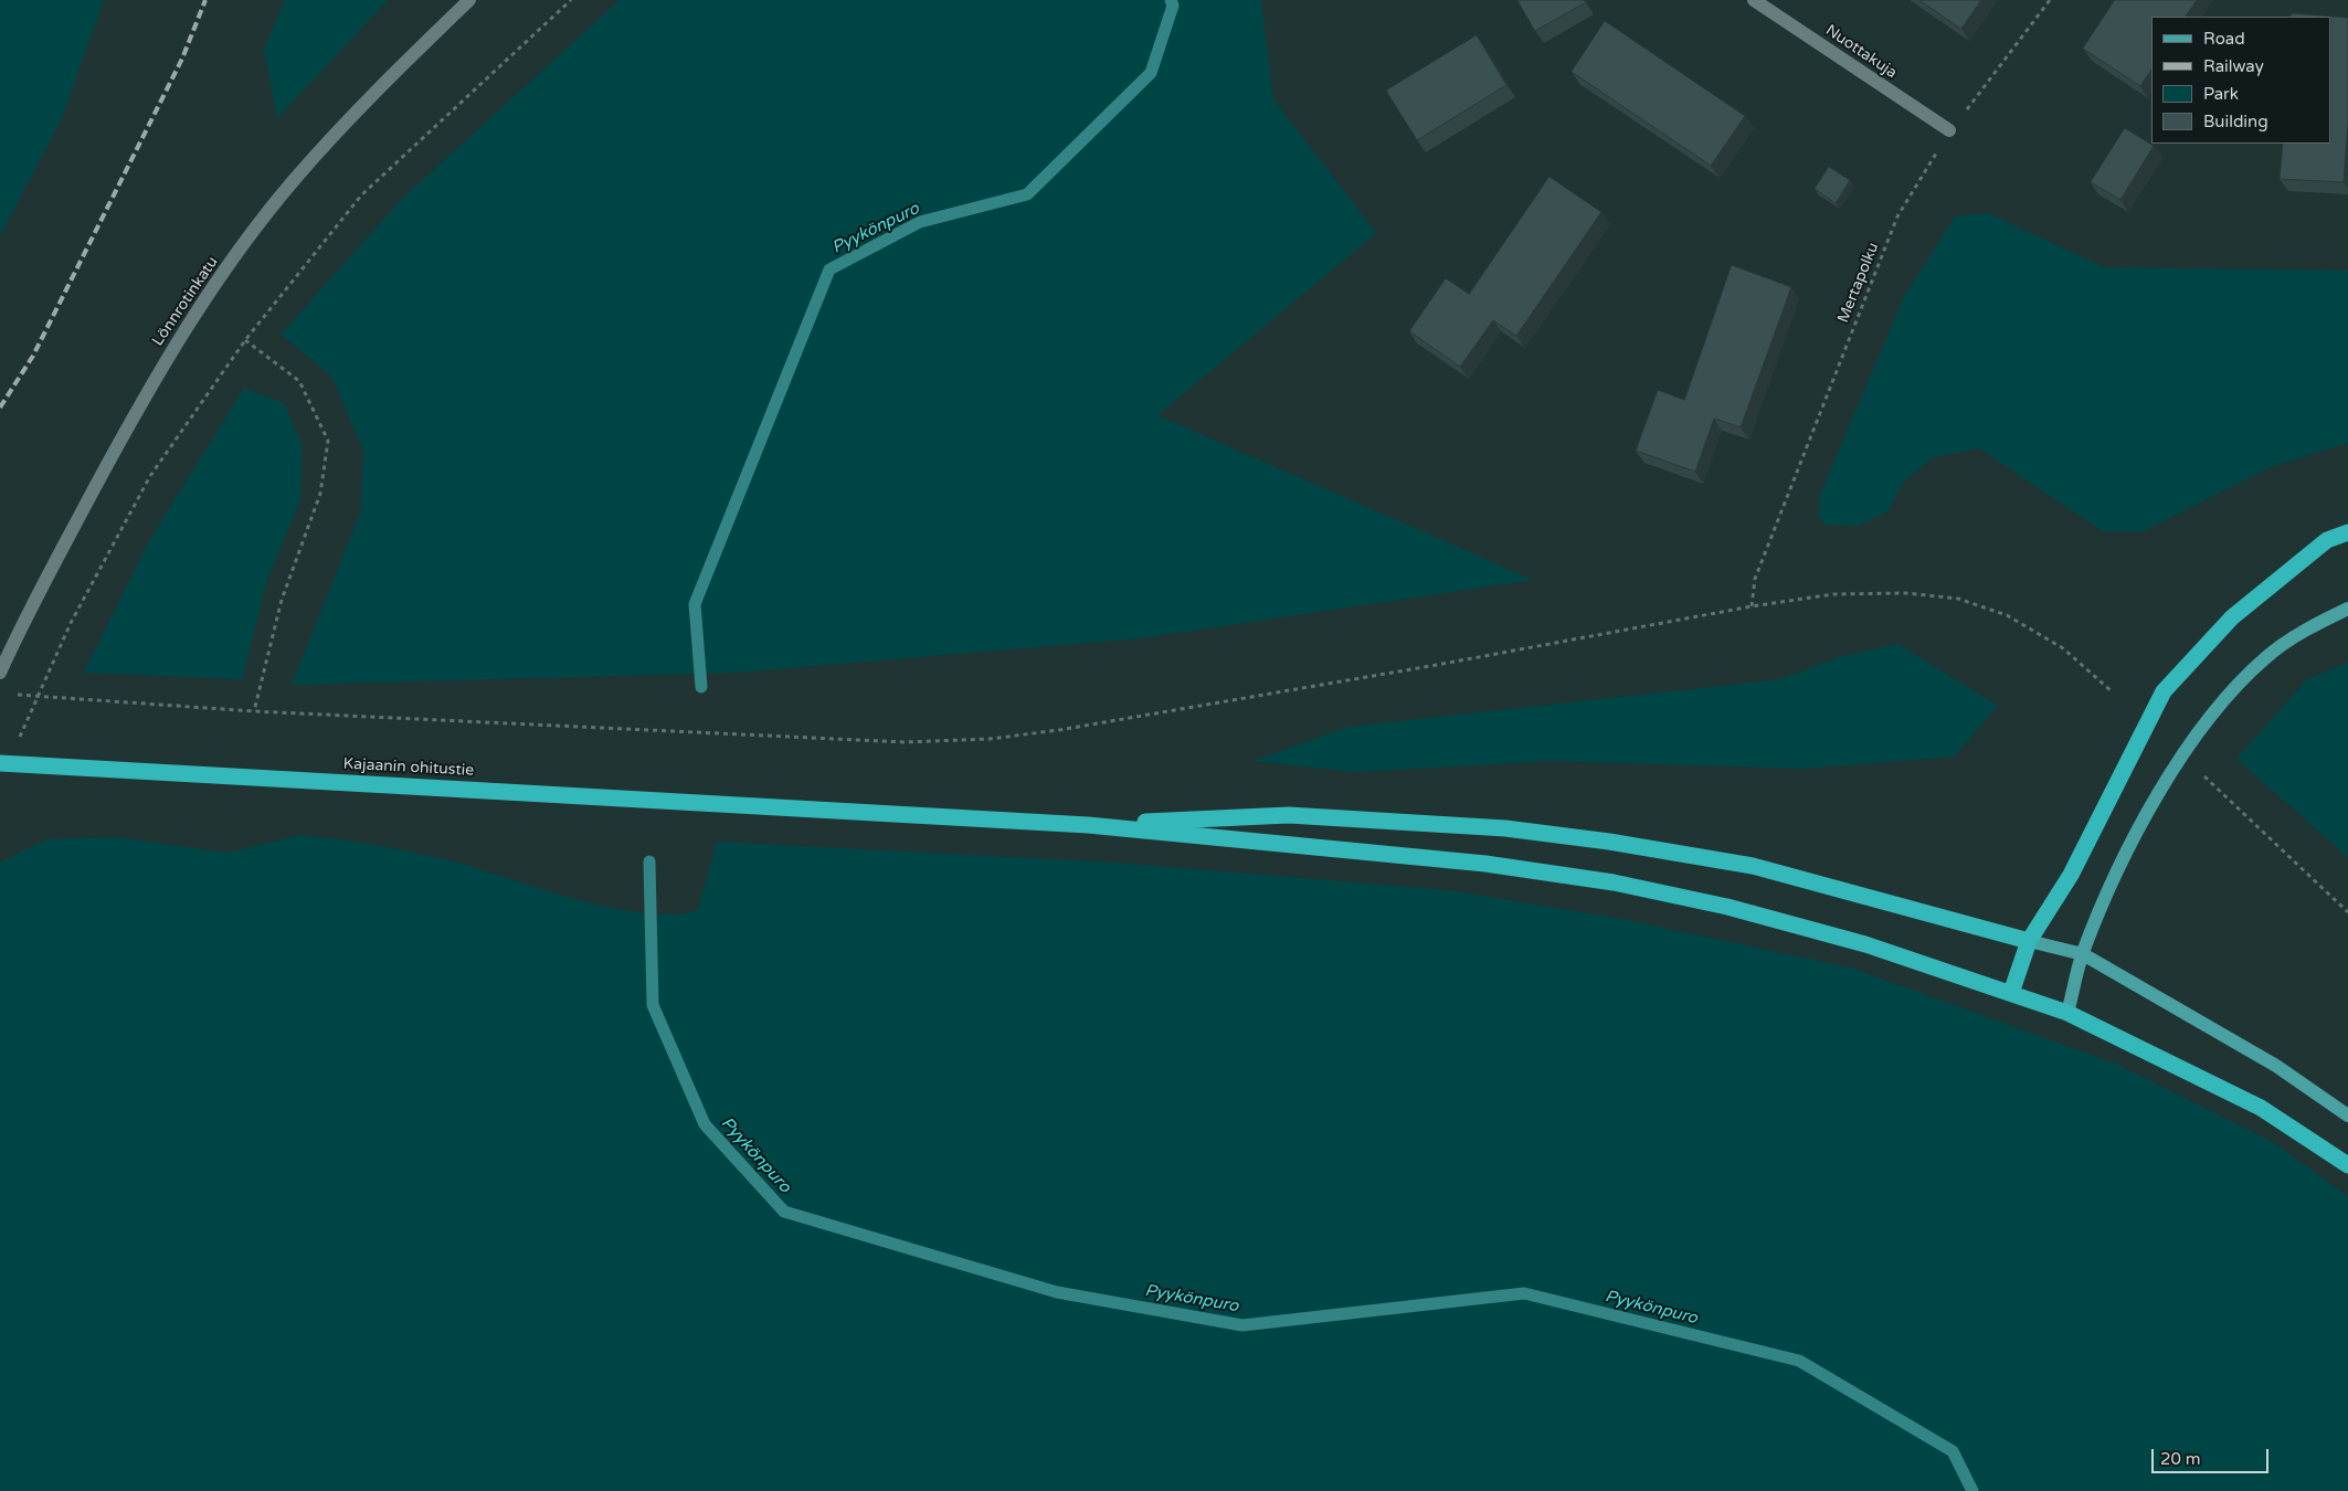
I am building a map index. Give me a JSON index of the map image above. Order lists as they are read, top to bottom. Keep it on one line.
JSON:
{"streets":{"highway":["Kajaanin ohitustie"],"street":["Nuottakuja","Lönnrotinkatu"],"path":["Mertapolku"]},"crossings":[["Nuottakuja","Mertapolku"]],"water":["Pyykönpuro"],"legend":["Road","Railway","Park","Building"],"scale_bar":"20 m"}
